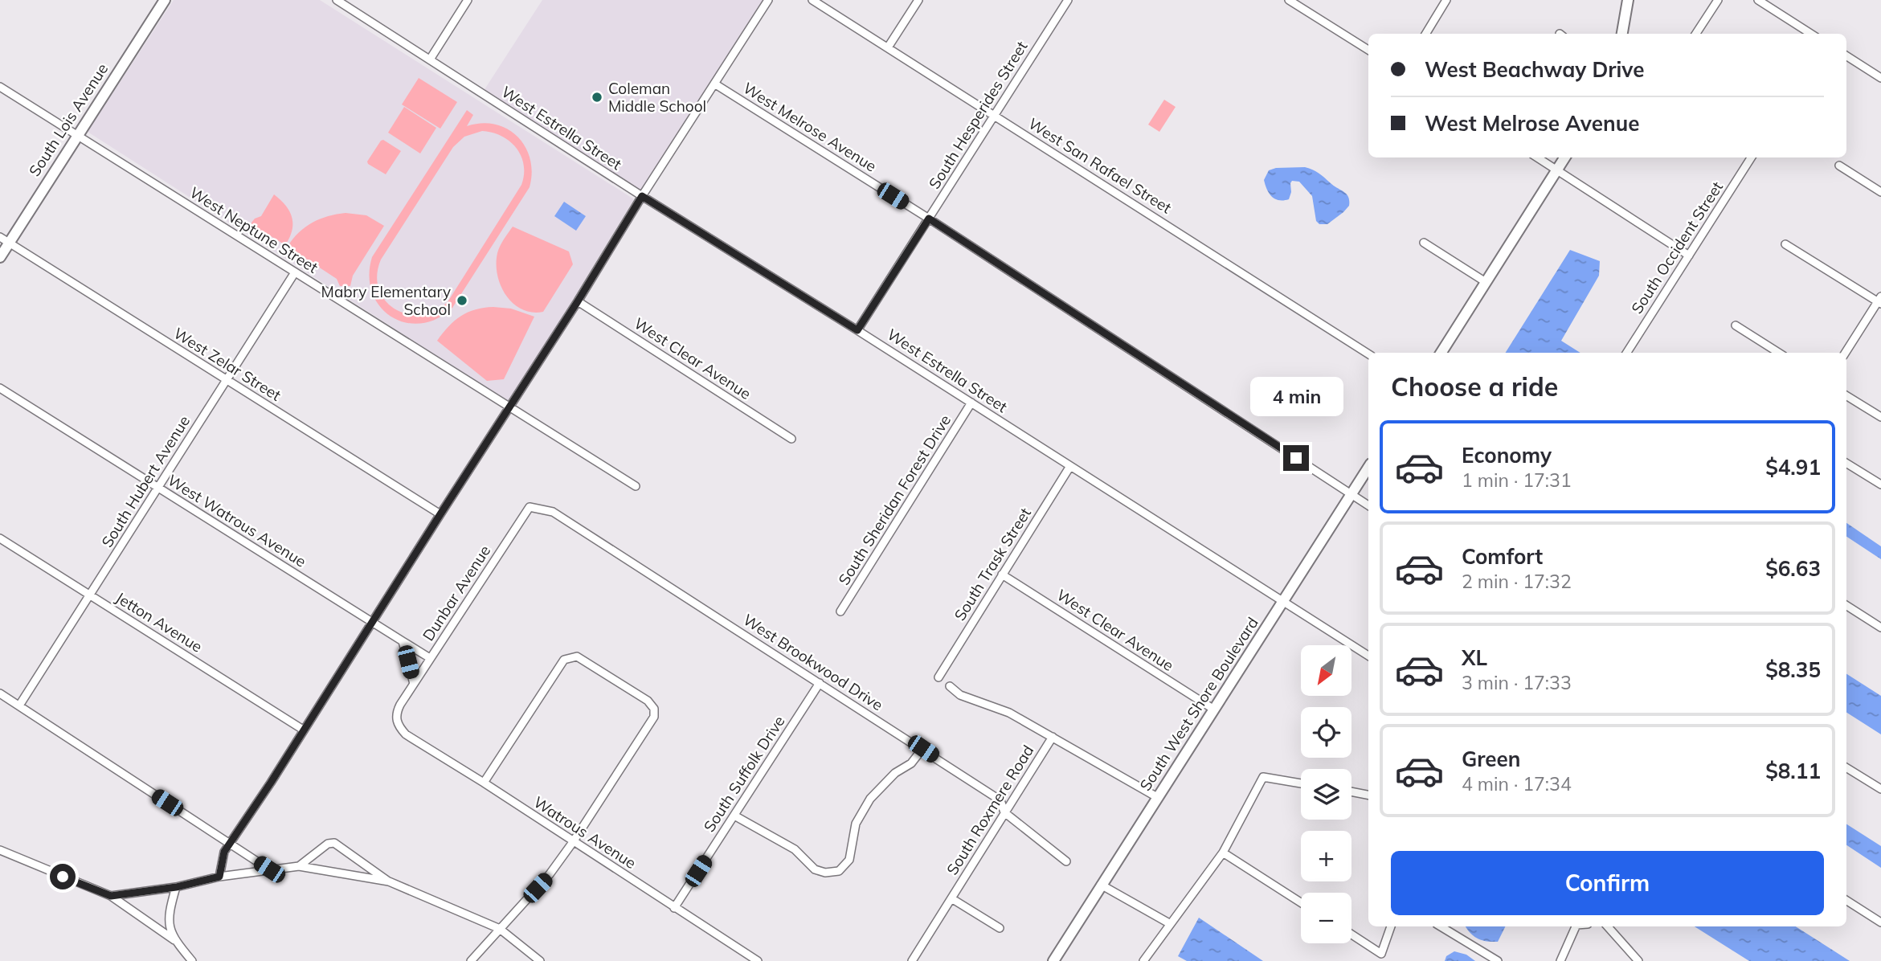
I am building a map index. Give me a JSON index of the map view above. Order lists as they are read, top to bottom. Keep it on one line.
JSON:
{"streets":{"street":["South Hesperides Street","South Lois Avenue","West Melrose Avenue","West Estrella Street","West San Rafael Street","West Neptune Street","South Occident Street","West Clear Avenue","West Zelar Street","South Hubert Avenue","South Sheridan Forest Drive","West Watrous Avenue","South Trask Street","Dunbar Avenue","Jetton Avenue","West Brookwood Drive","South West Shore Boulevard","South Suffolk Drive","South Roxmere Road","Watrous Avenue"]},"crossings":[["South Hesperides Street","West Melrose Avenue"],["South Hesperides Street","West Estrella Street"],["South Hesperides Street","West San Rafael Street"],["South Lois Avenue","West Neptune Street"],["South Lois Avenue","West Zelar Street"],["West Melrose Avenue","South West Shore Boulevard"],["West Estrella Street","South Sheridan Forest Drive"],["West Estrella Street","South Trask Street"],["West Estrella Street","South West Shore Boulevard"],["West Neptune Street","South Hubert Avenue"],["West Clear Avenue","South Trask Street"],["West Clear Avenue","South West Shore Boulevard"],["West Zelar Street","South Hubert Avenue"],["South Hubert Avenue","West Watrous Avenue"],["South Hubert Avenue","Jetton Avenue"],["West Watrous Avenue","Dunbar Avenue"],["Dunbar Avenue","West Brookwood Drive"],["Dunbar Avenue","Watrous Avenue"],["West Brookwood Drive","South Suffolk Drive"],["West Brookwood Drive","South Roxmere Road"],["South Suffolk Drive","Watrous Avenue"]],"places":["Coleman Middle School","Mabry Elementary School"],"north":"bottom left","page":{"banner":["West Beachway Drive","West Melrose Avenue"],"heading":"Choose a ride","bubble":"4 min","list":[{"name":"Economy","note":"1 min · 17:31","value":"$4.91"},{"name":"Comfort","note":"2 min · 17:32","value":"$6.63"},{"name":"XL","note":"3 min · 17:33","value":"$8.35"},{"name":"Green","note":"4 min · 17:34","value":"$8.11"}],"map_buttons":["+","−"],"buttons":"Confirm"}}
